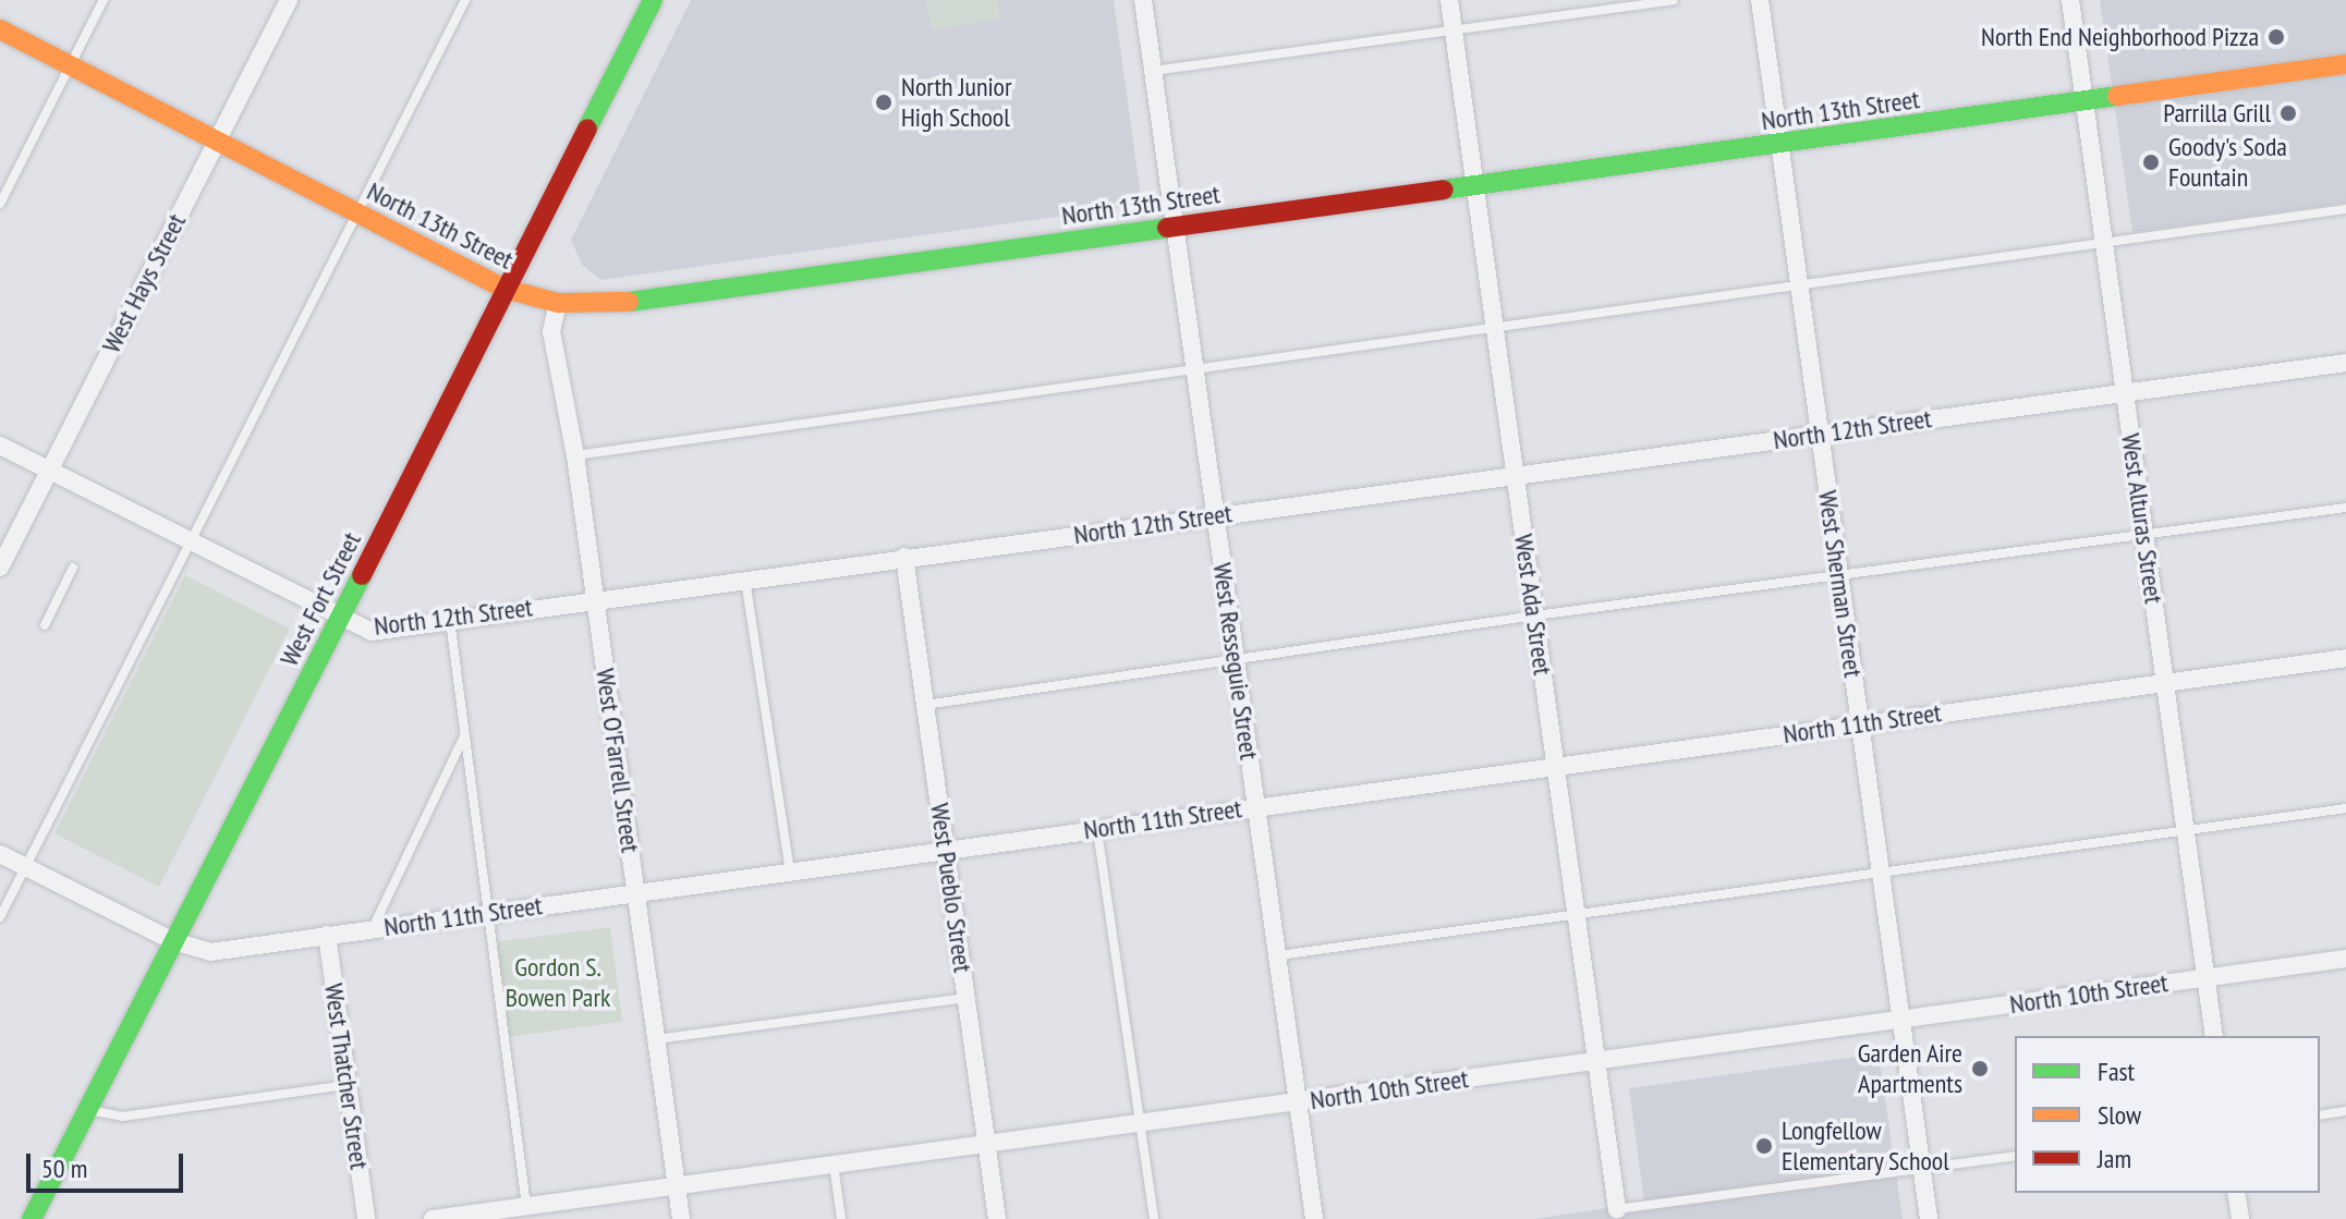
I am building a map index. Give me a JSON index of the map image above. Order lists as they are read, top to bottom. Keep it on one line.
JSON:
{"streets":{"street":["North 13th Street","West Hays Street","North 12th Street","West Alturas Street","West Sherman Street","West Fort Street","West Ada Street","West Resseguie Street","North 11th Street","West O'Farrell Street","West Pueblo Street","North 10th Street","West Thatcher Street"]},"crossings":[["North 13th Street","West Hays Street"],["North 13th Street","West Alturas Street"],["North 13th Street","West Sherman Street"],["North 13th Street","West Fort Street"],["North 13th Street","West Ada Street"],["North 13th Street","West Resseguie Street"],["North 13th Street","West O'Farrell Street"],["West Hays Street","North 12th Street"],["North 12th Street","West Alturas Street"],["North 12th Street","West Sherman Street"],["North 12th Street","West Fort Street"],["North 12th Street","West Ada Street"],["North 12th Street","West Resseguie Street"],["North 12th Street","West O'Farrell Street"],["North 12th Street","West Pueblo Street"],["West Alturas Street","North 11th Street"],["West Alturas Street","North 10th Street"],["West Sherman Street","North 11th Street"],["West Sherman Street","North 10th Street"],["West Fort Street","North 11th Street"],["West Ada Street","North 11th Street"],["West Ada Street","North 10th Street"],["West Resseguie Street","North 11th Street"],["West Resseguie Street","North 10th Street"],["North 11th Street","West O'Farrell Street"],["North 11th Street","West Pueblo Street"],["North 11th Street","West Thatcher Street"],["West O'Farrell Street","North 10th Street"],["West Pueblo Street","North 10th Street"]],"parks":["Gordon S. Bowen Park"],"places":["North End Neighborhood Pizza","North Junior High School","Parrilla Grill","Goody's Soda Fountain","Garden Aire Apartments","Longfellow Elementary School"],"legend":["Fast","Slow","Jam"],"scale_bar":"50 m"}
